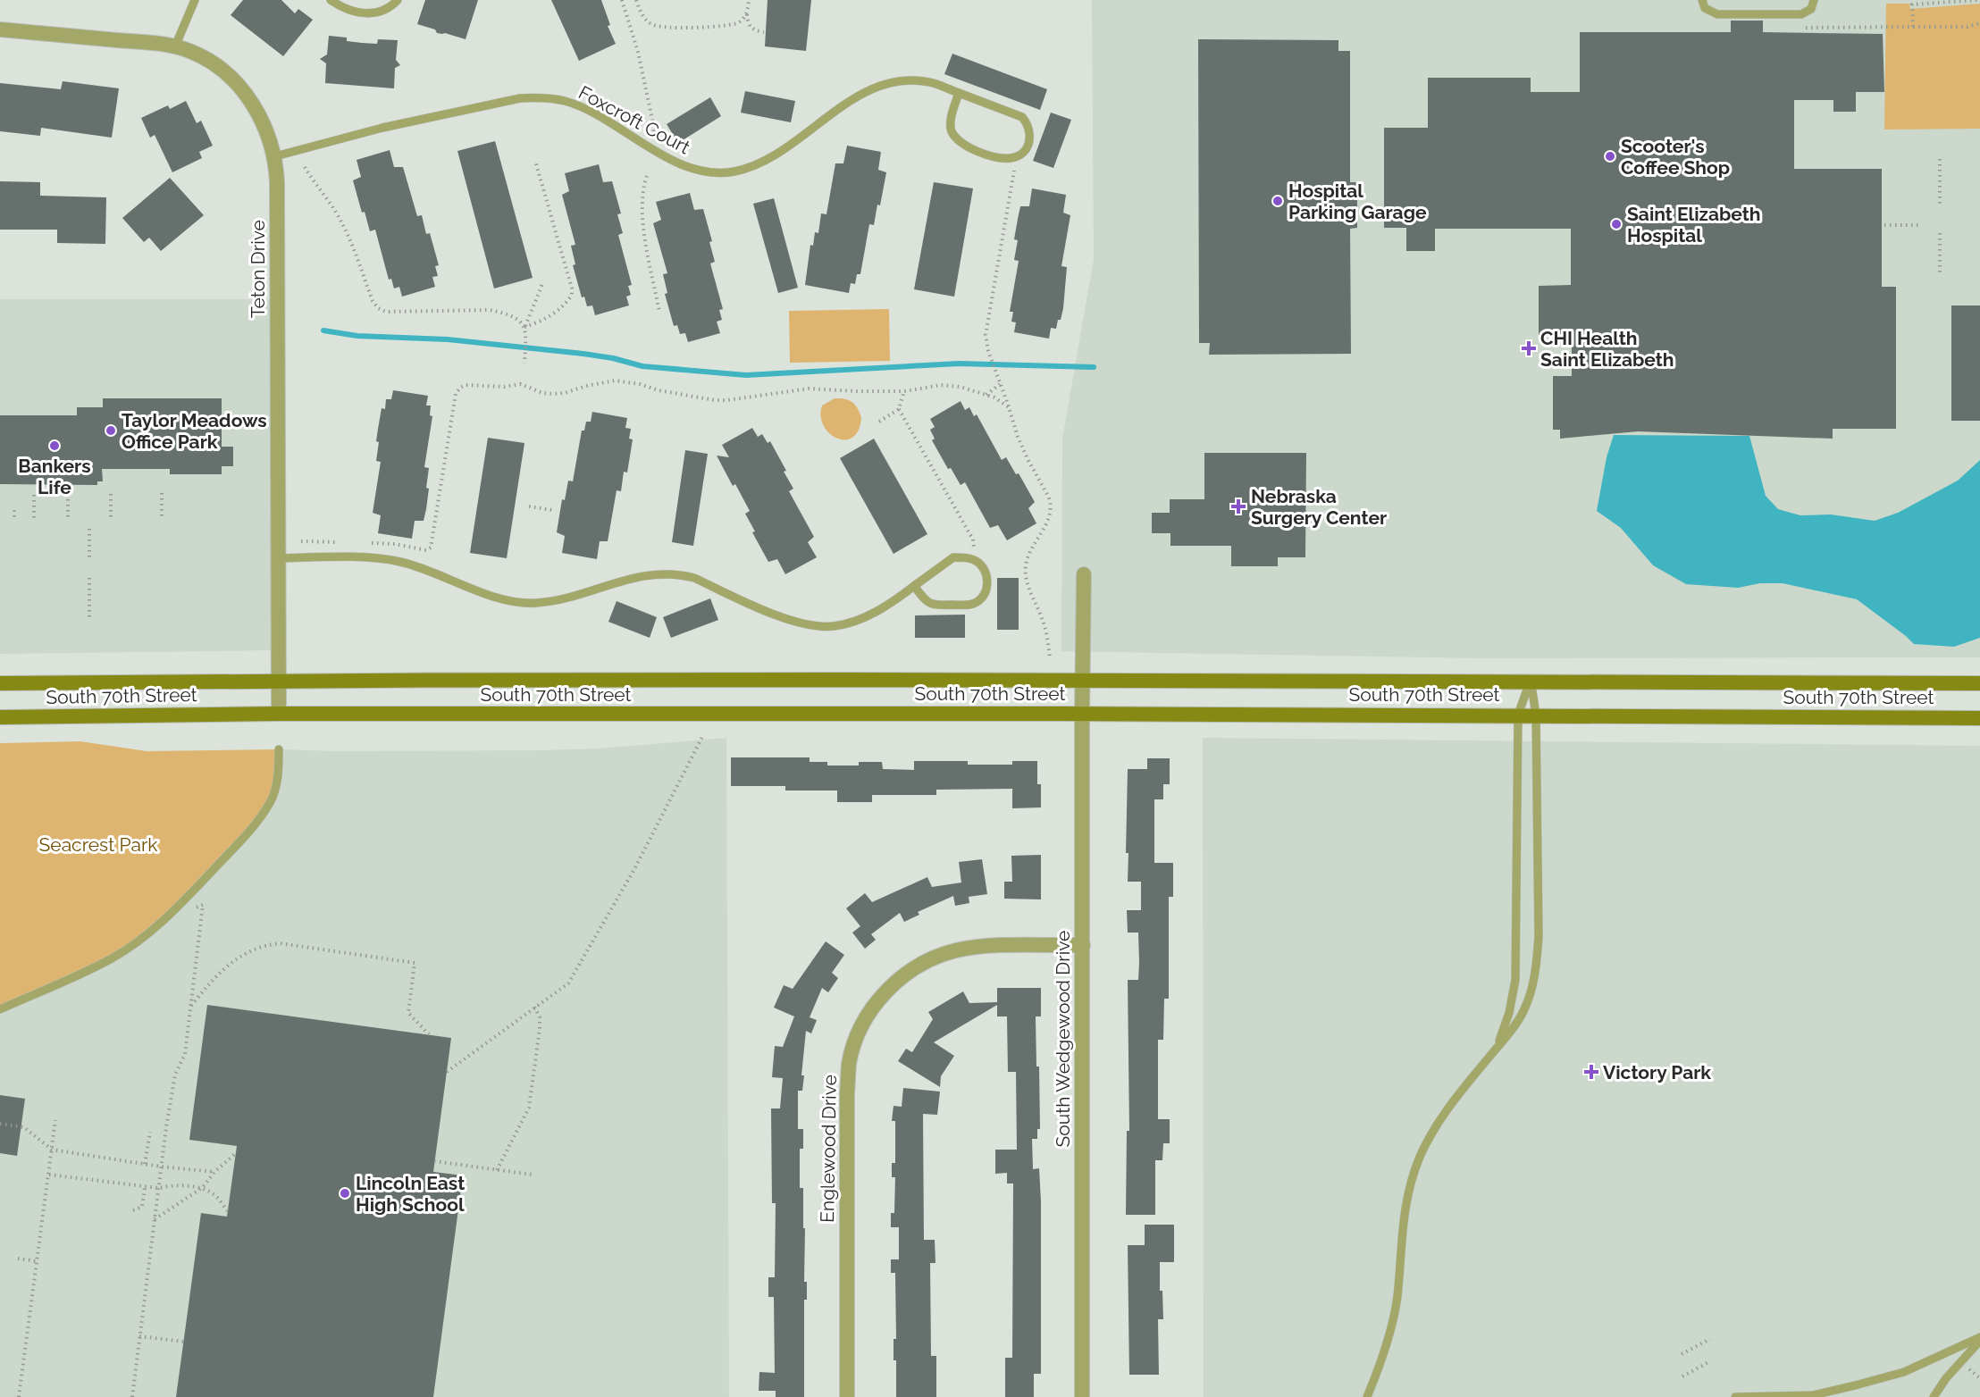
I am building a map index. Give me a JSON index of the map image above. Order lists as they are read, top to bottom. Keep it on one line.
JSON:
{"streets":{"main road":["South 70th Street"],"street":["Teton Drive","South Wedgewood Drive","Englewood Drive"],"lane":["Foxcroft Court"]},"crossings":[["Foxcroft Court","Teton Drive"],["Teton Drive","South 70th Street"],["South 70th Street","South Wedgewood Drive"],["South Wedgewood Drive","Englewood Drive"]],"parks":["Seacrest Park"],"places":{"other":["Scooter's Coffee Shop","Hospital Parking Garage","Saint Elizabeth Hospital","Taylor Meadows Office Park","Bankers Life","Lincoln East High School"],"health":["CHI Health Saint Elizabeth","Nebraska Surgery Center","Victory Park"]}}
